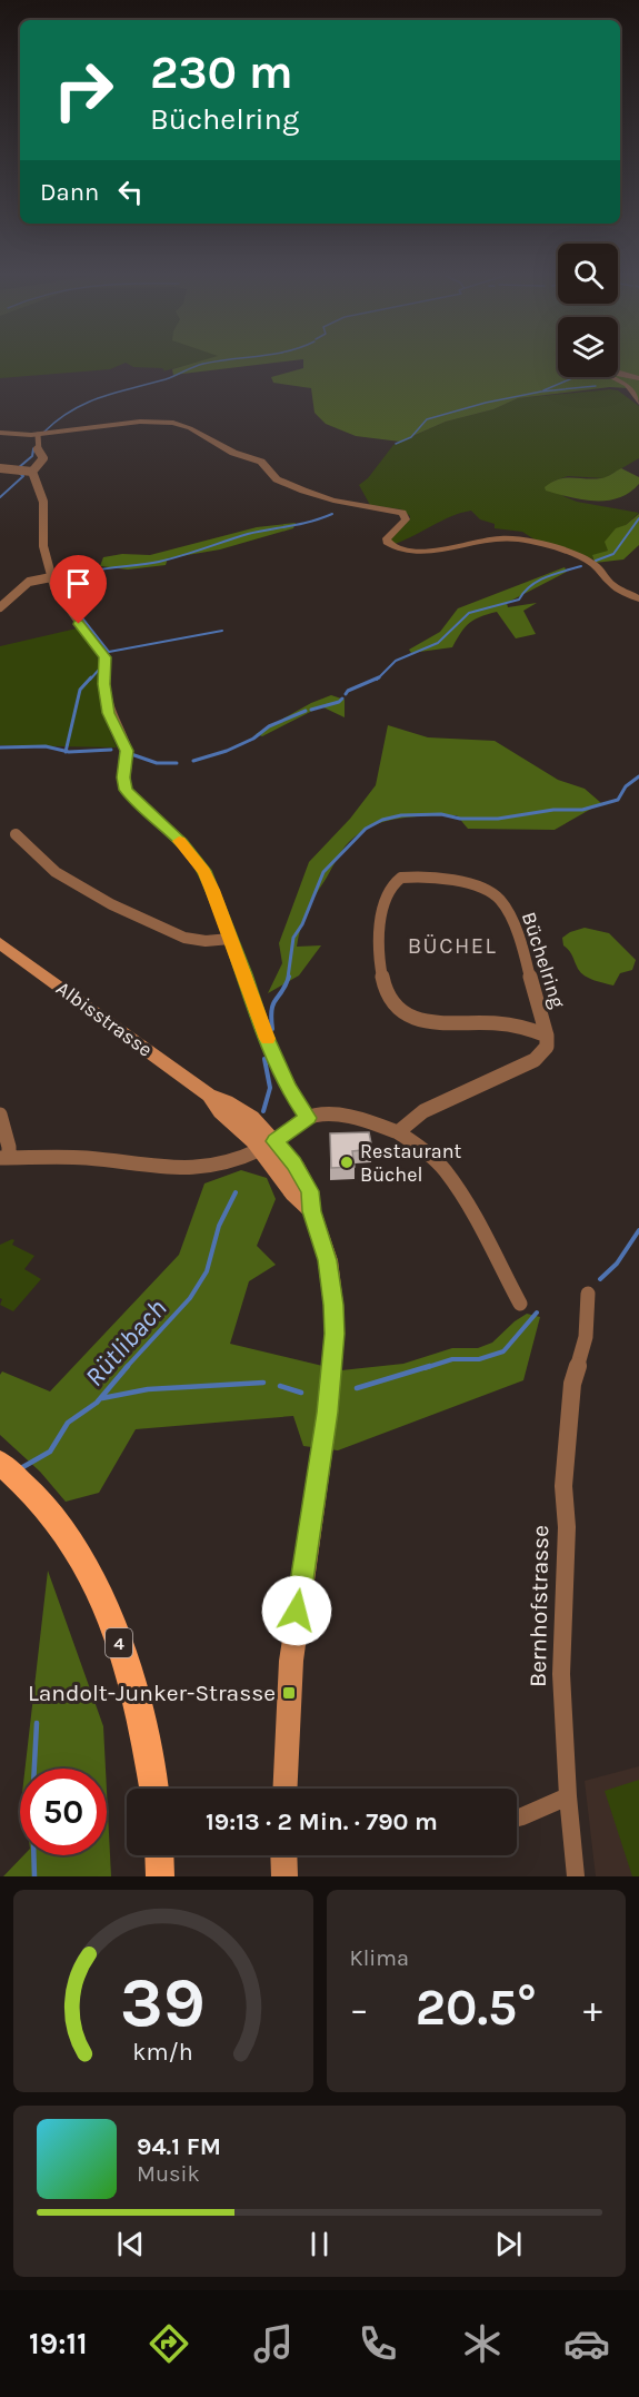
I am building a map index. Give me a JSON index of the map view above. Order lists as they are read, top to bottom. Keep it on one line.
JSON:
{"streets":{"main road":["Albisstrasse","4"],"street":["Büchelring","Bernhofstrasse"]},"districts":["BÜCHEL"],"water":["Rütlibach"],"places":{"other":["Restaurant Büchel"],"transit":["Landolt-Junker-Strasse"]},"page":{"turn":["230 m","Büchelring"],"then":"Dann","limit":"50","trip":"19:13 · 2 Min. · 790 m","tile":"Klima","heat":["−","20.5°","+"],"song":["94.1 FM","Musik"],"tabs":"19:11","gauge":["39","km/h"]}}
